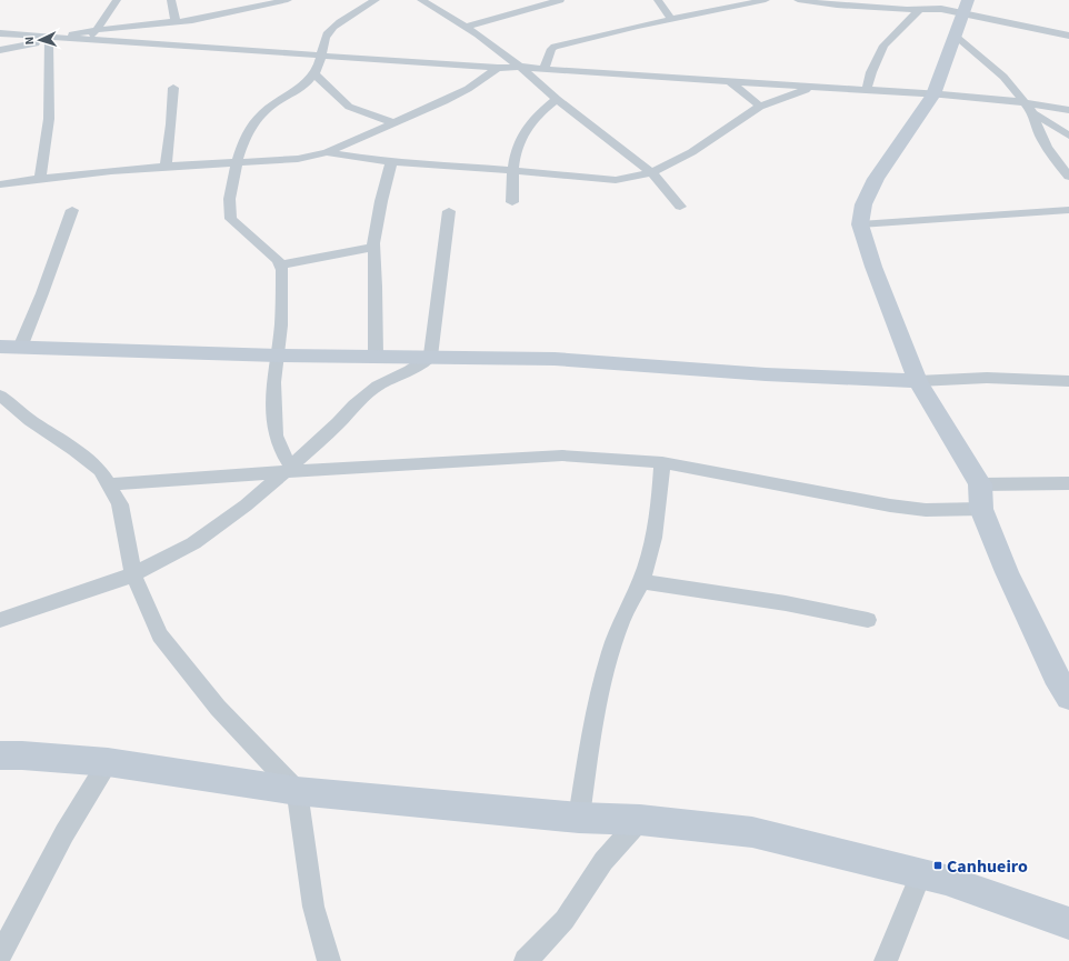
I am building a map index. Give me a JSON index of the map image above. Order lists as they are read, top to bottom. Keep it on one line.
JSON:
{"places":{"transit":["Canhueiro"]},"north":"left"}
